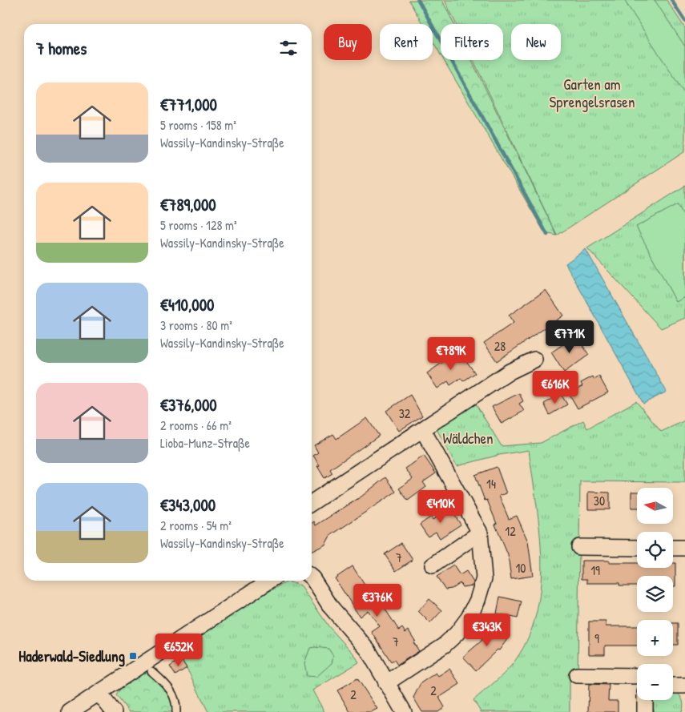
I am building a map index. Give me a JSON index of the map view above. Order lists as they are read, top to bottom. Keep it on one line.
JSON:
{"parks":["Garten am Sprengelsrasen","Wäldchen"],"places":{"transit":["Haderwald-Siedlung"]},"house_numbers":["28","32","14","30","12","7","10","19","9","7","2","2"],"north":"left","page":{"chip":["Buy","Rent","Filters","New"],"heading":"7 homes","list":[{"name":"€771,000","note":"5 rooms · 158 m² · Wassily-Kandinsky-Straße"},{"name":"€789,000","note":"5 rooms · 128 m² · Wassily-Kandinsky-Straße"},{"name":"€410,000","note":"3 rooms · 80 m² · Wassily-Kandinsky-Straße"},{"name":"€376,000","note":"2 rooms · 66 m² · Lioba-Munz-Straße"},{"name":"€343,000","note":"2 rooms · 54 m² · Wassily-Kandinsky-Straße"}],"price":["€771K","€789K","€616K","€410K","€376K","€343K","€652K"],"map_buttons":["+","−"]}}
